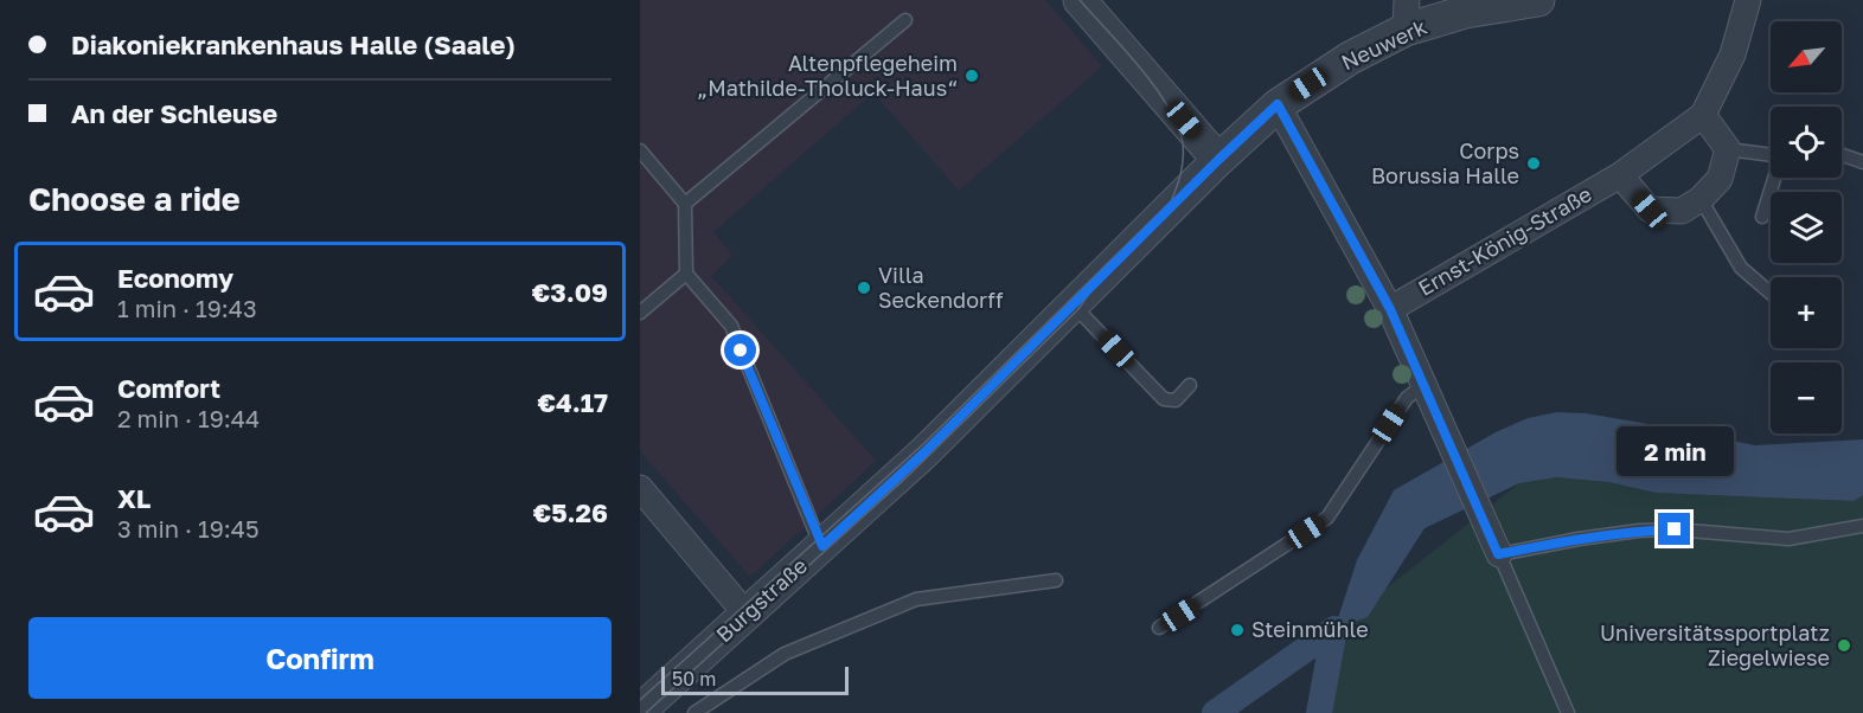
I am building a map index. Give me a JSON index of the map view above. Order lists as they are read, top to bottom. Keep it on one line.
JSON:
{"streets":{"street":["Neuwerk","Ernst-König-Straße","Burgstraße"]},"crossings":[["Neuwerk","Burgstraße"]],"places":["Altenpflegeheim „Mathilde-Tholuck-Haus“","Corps Borussia Halle","Villa Seckendorff","Steinmühle","Universitätssportplatz Ziegelwiese"],"scale_bar":"50 m","north":"bottom left","page":{"banner":["Diakoniekrankenhaus Halle (Saale)","An der Schleuse"],"map_buttons":["+","−"],"heading":"Choose a ride","list":[{"name":"Economy","note":"1 min · 19:43","value":"€3.09"},{"name":"Comfort","note":"2 min · 19:44","value":"€4.17"},{"name":"XL","note":"3 min · 19:45","value":"€5.26"}],"bubble":"2 min","buttons":"Confirm","scale":"50 m"}}
